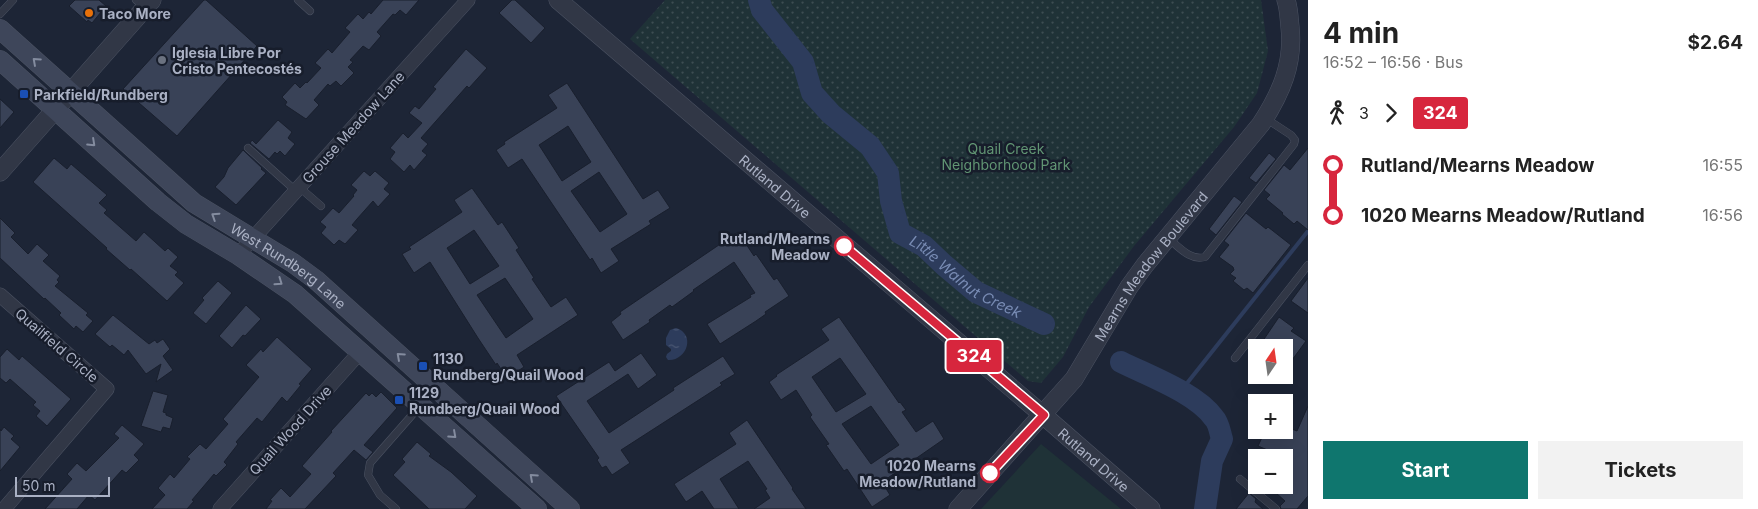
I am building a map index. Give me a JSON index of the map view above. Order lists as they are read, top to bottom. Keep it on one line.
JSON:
{"streets":{"main road":["West Rundberg Lane"],"street":["Grouse Meadow Lane","Rutland Drive","Mearns Meadow Boulevard","Quailfield Circle","Quail Wood Drive"]},"crossings":[["Grouse Meadow Lane","West Rundberg Lane"],["Rutland Drive","Mearns Meadow Boulevard"],["West Rundberg Lane","Quail Wood Drive"]],"water":["Little Walnut Creek"],"parks":["Quail Creek Neighborhood Park"],"places":{"other":["Taco More","Iglesia Libre Por Cristo Pentecostés","Rutland/Mearns Meadow","1020 Mearns Meadow/Rutland"],"transit":["Parkfield/Rundberg","1130 Rundberg/Quail Wood","1129 Rundberg/Quail Wood"]},"lines":["bus line 324"],"scale_bar":"50 m","north":"top","page":{"on_map":"324","heading":["4 min","16:52 – 16:56 · Bus","$2.64"],"legs":["3","324"],"list":[{"name":"Rutland/Mearns Meadow","value":"16:55"},{"name":"1020 Mearns Meadow/Rutland","value":"16:56"}],"map_buttons":["+","−"],"buttons":["Start","Tickets"],"scale":"50 m"}}
